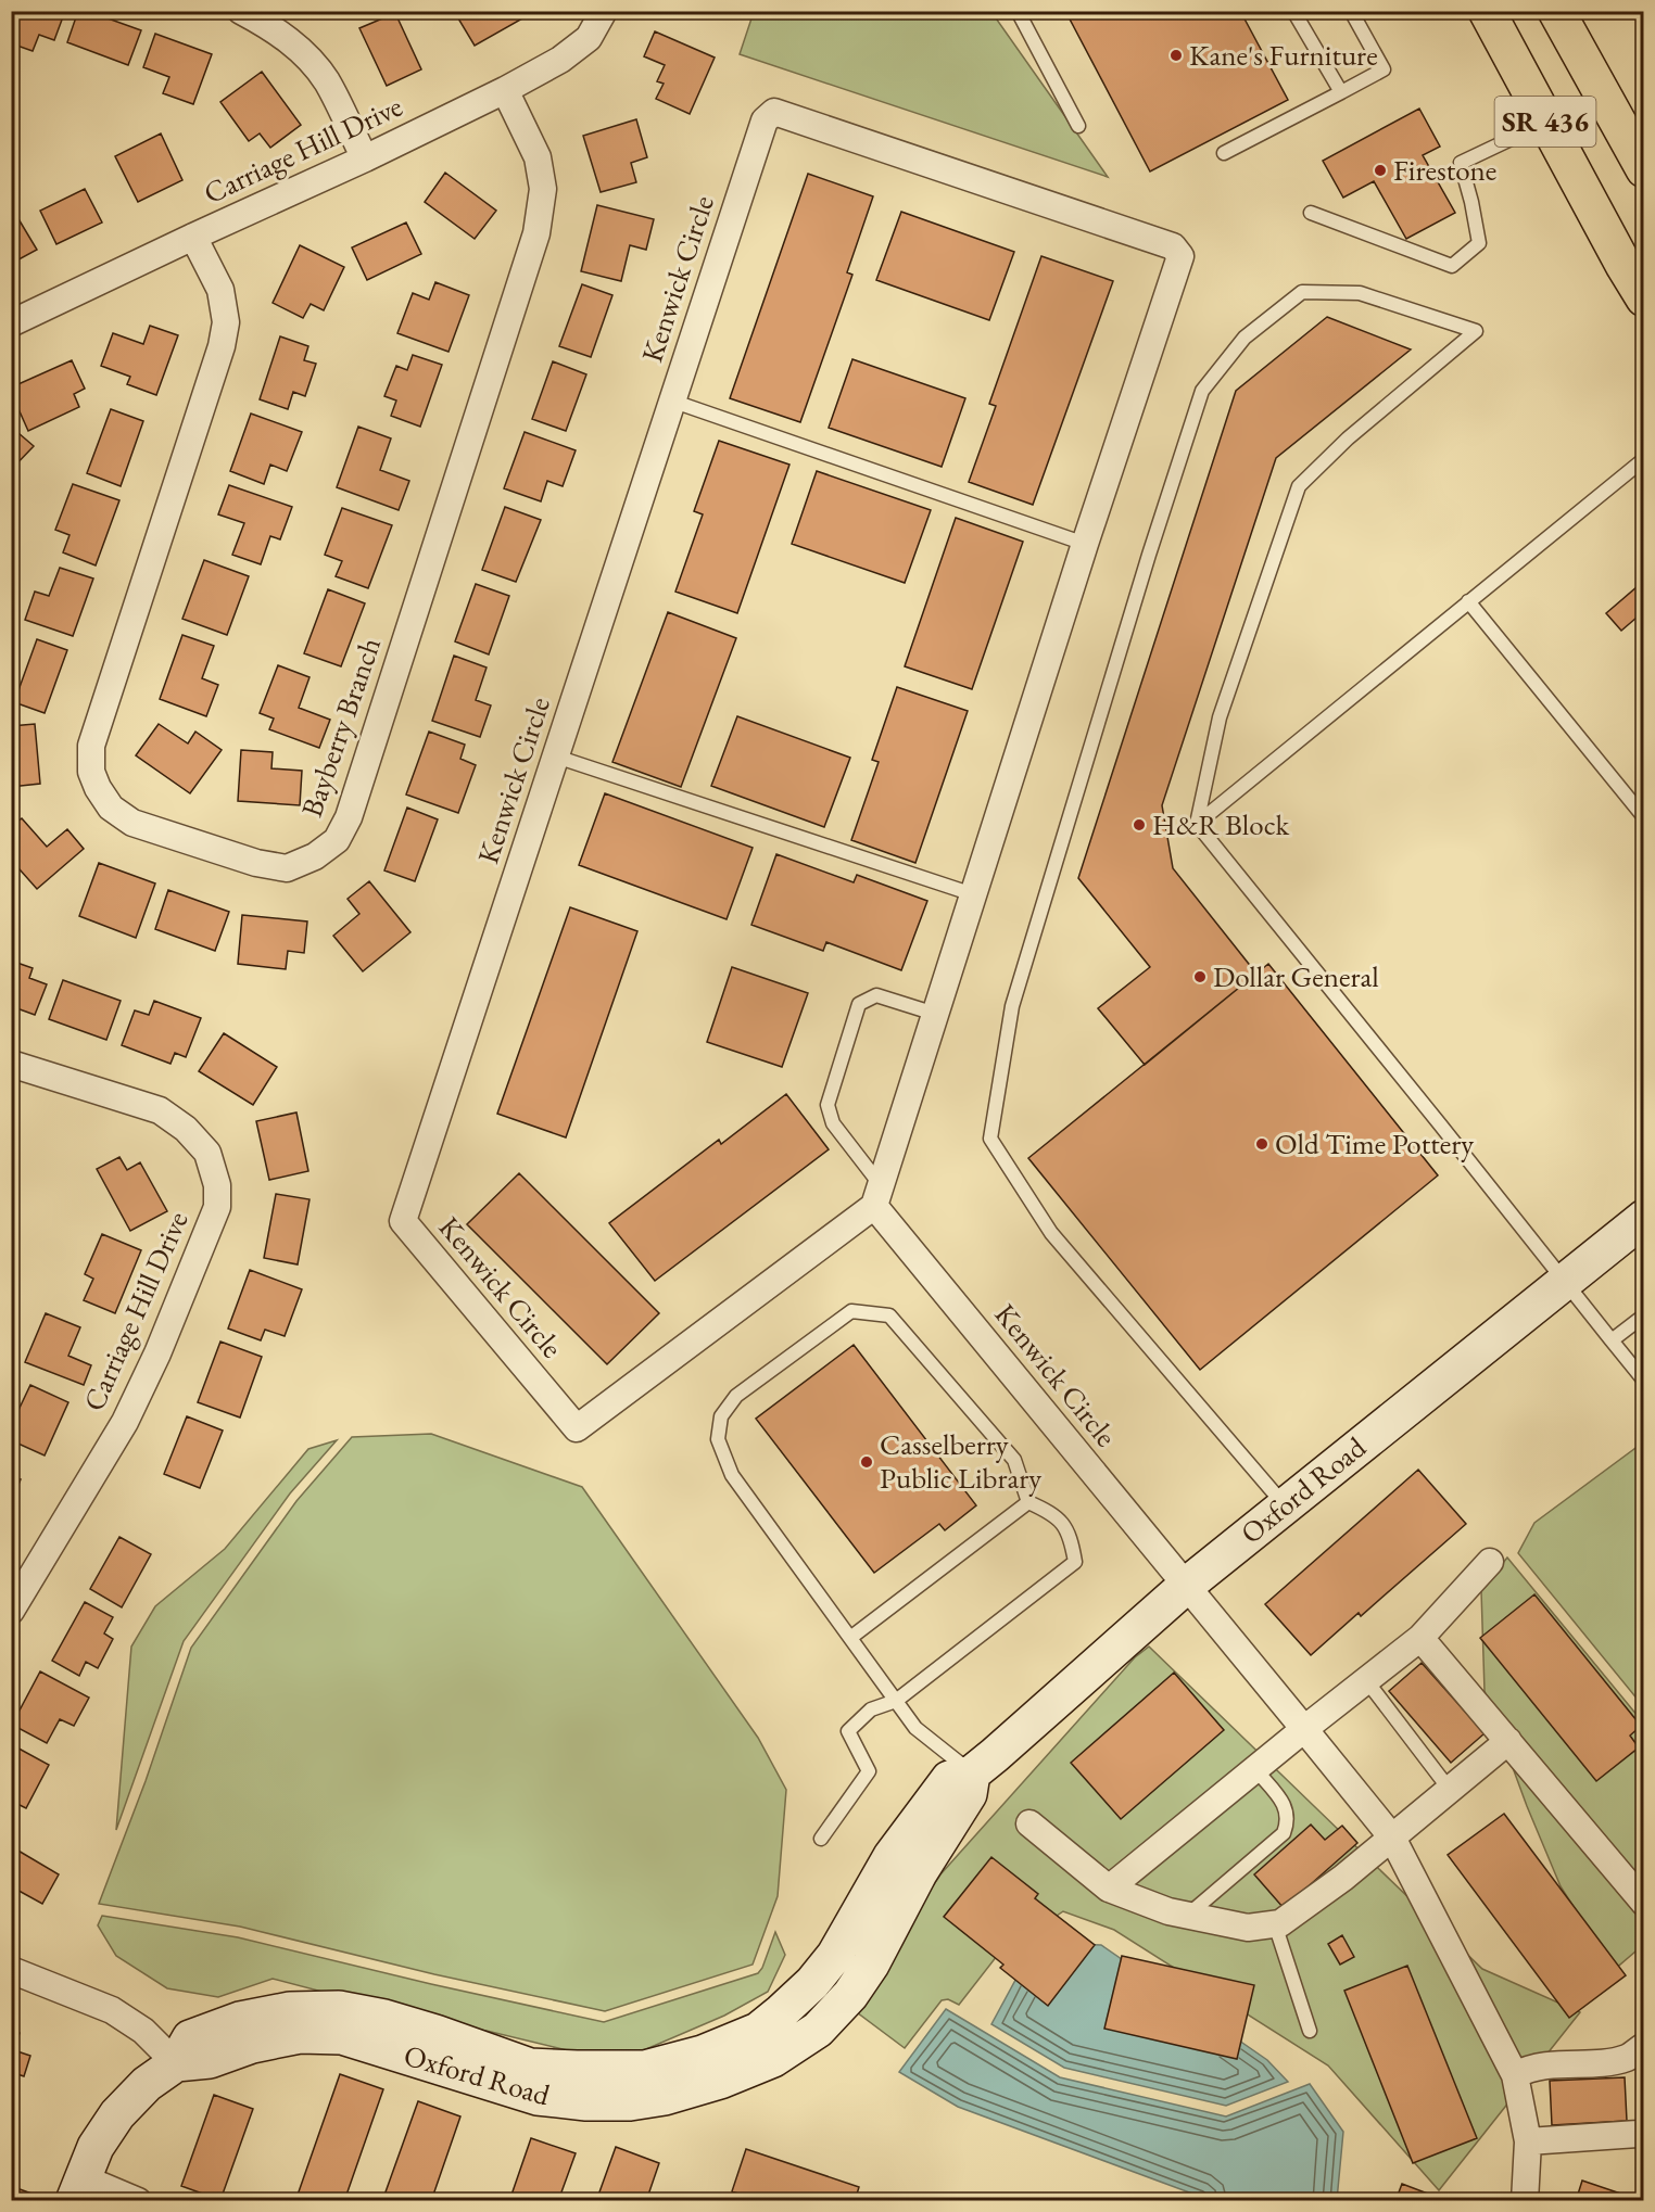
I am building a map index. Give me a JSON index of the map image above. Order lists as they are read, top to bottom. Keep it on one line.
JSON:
{"streets":{"main road":["SR 436"],"street":["Carriage Hill Drive","Kenwick Circle","Bayberry Branch","Oxford Road"]},"crossings":[["Carriage Hill Drive","Bayberry Branch"],["Kenwick Circle","Oxford Road"]],"places":["Kane's Furniture","Firestone","H&R Block","Dollar General","Old Time Pottery","Casselberry Public Library"]}
